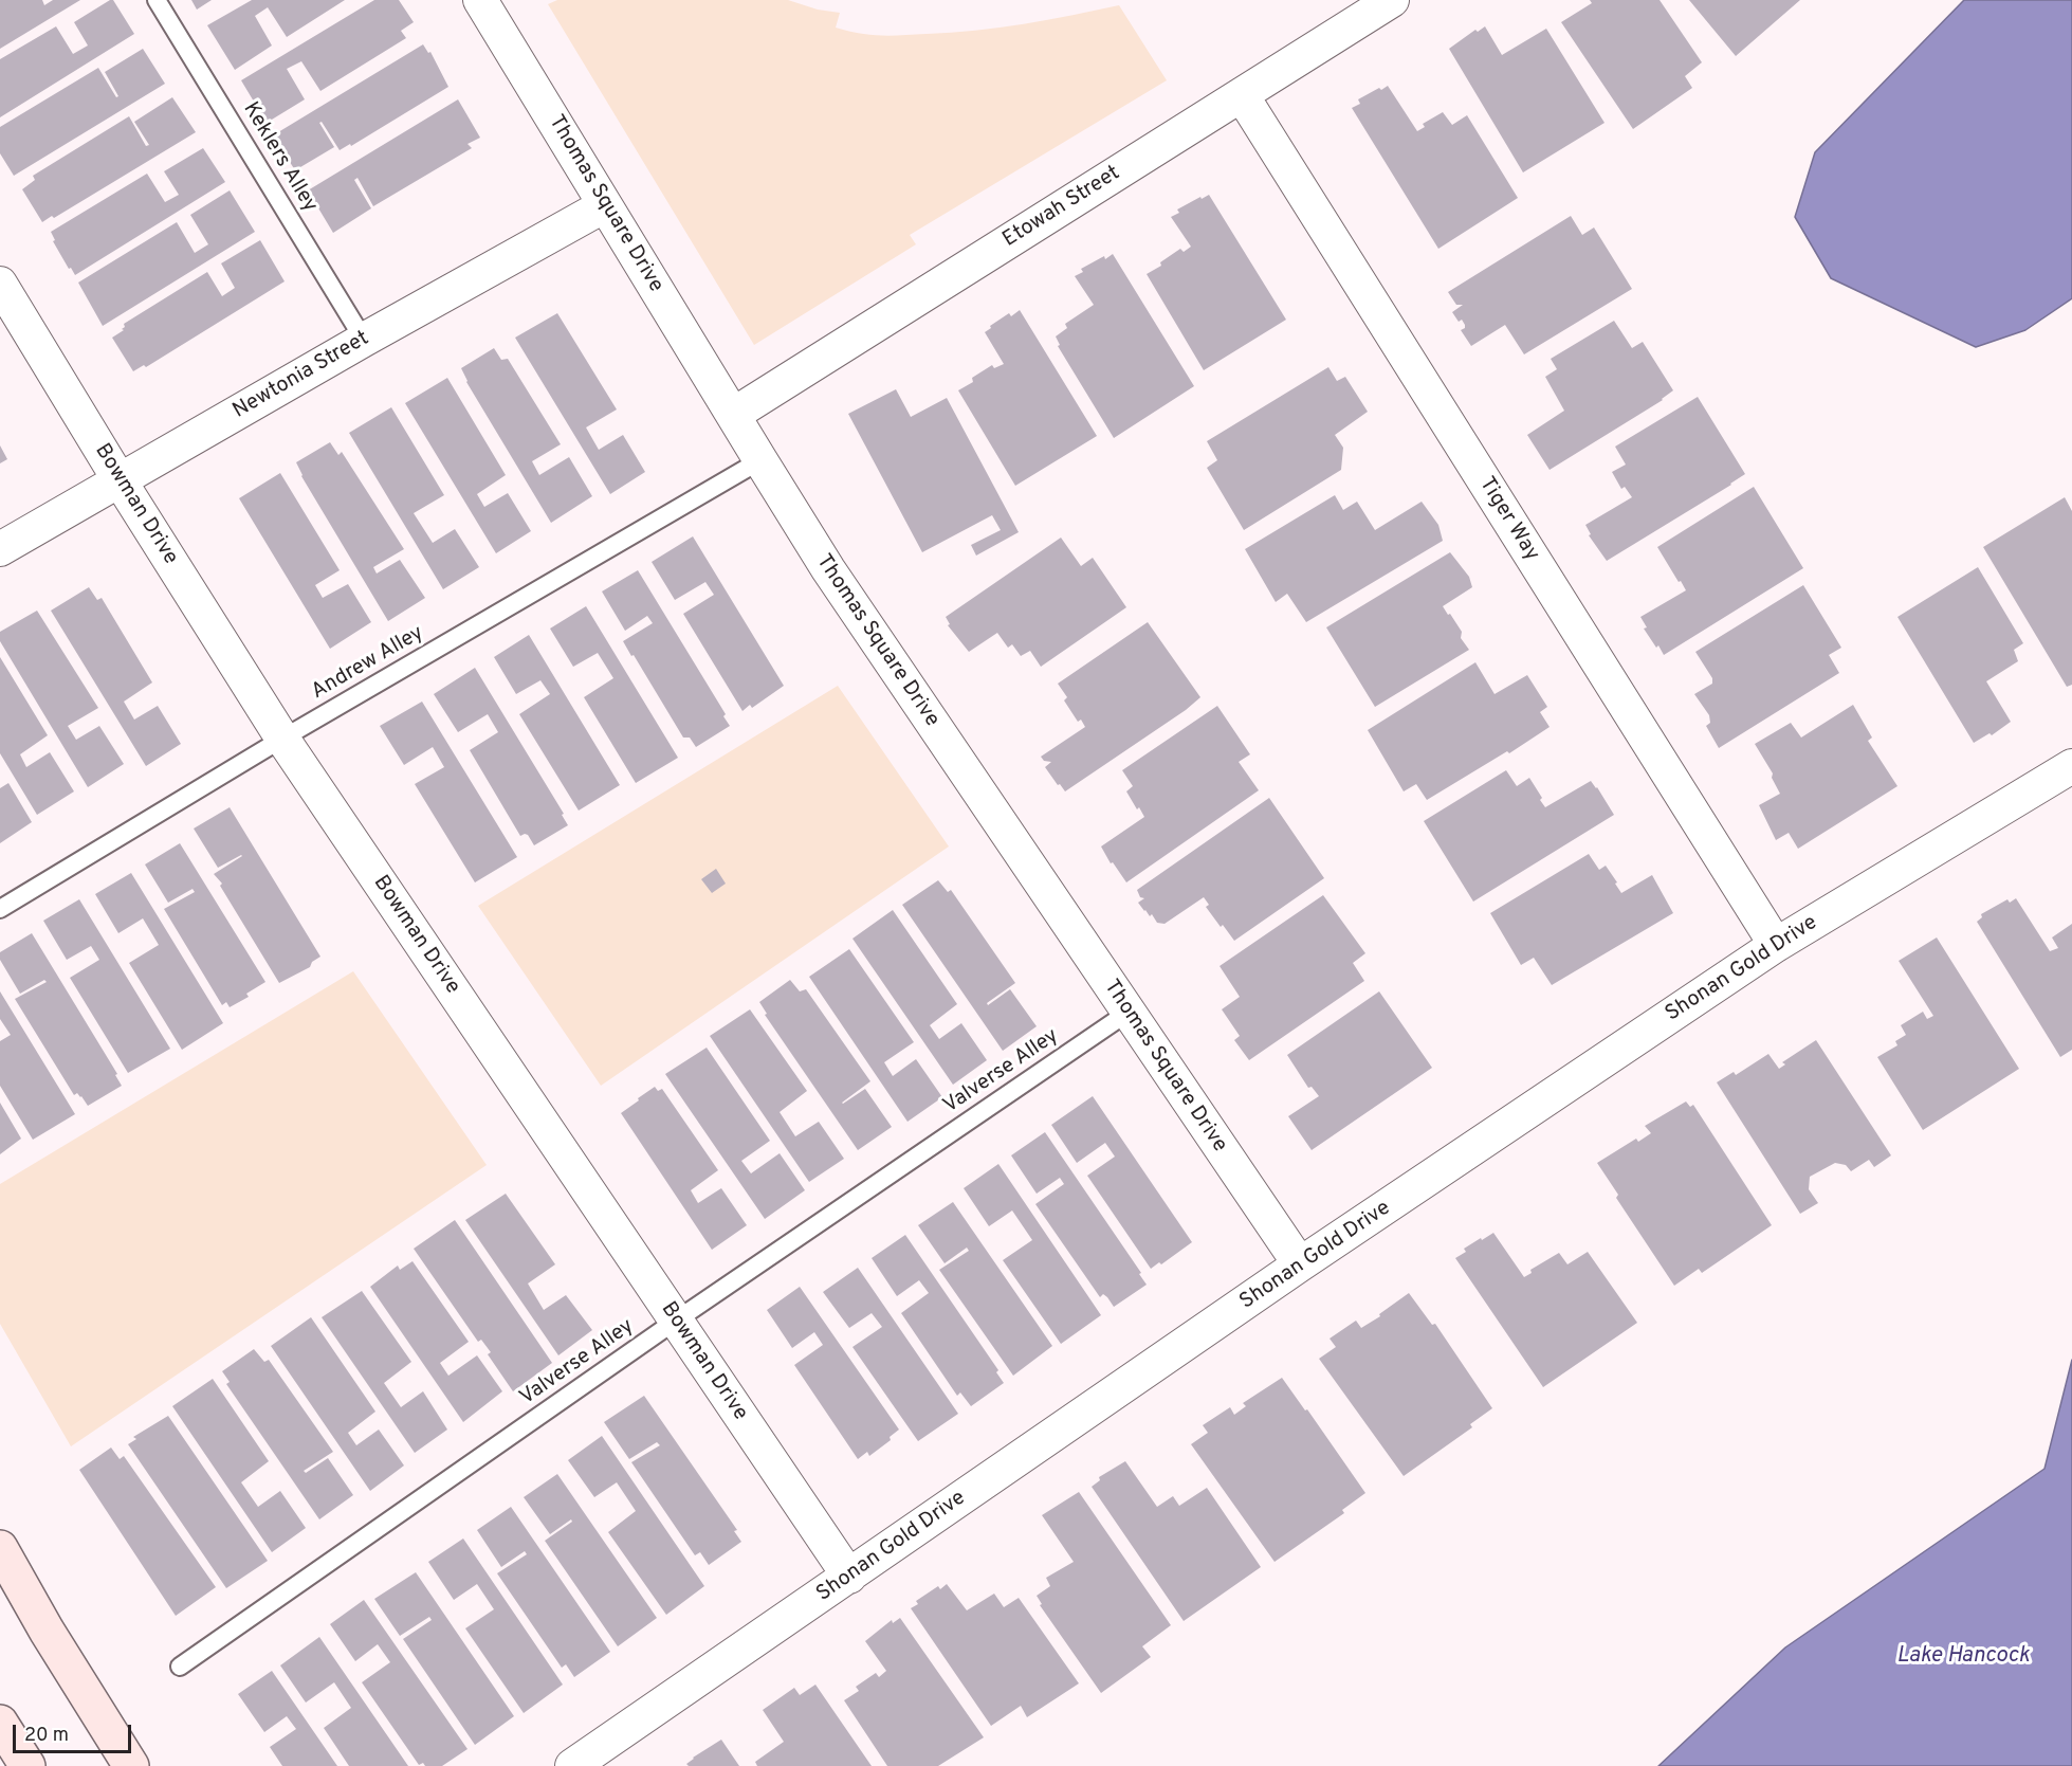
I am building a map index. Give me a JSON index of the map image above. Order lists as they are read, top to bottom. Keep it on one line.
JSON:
{"streets":{"street":["Thomas Square Drive","Etowah Street","Newtonia Street","Bowman Drive","Tiger Way","Shonan Gold Drive"],"lane":["Keklers Alley","Andrew Alley","Valverse Alley"]},"crossings":[["Keklers Alley","Newtonia Street"],["Thomas Square Drive","Etowah Street"],["Thomas Square Drive","Newtonia Street"],["Thomas Square Drive","Andrew Alley"],["Thomas Square Drive","Shonan Gold Drive"],["Thomas Square Drive","Valverse Alley"],["Etowah Street","Tiger Way"],["Newtonia Street","Bowman Drive"],["Bowman Drive","Andrew Alley"],["Bowman Drive","Shonan Gold Drive"],["Bowman Drive","Valverse Alley"],["Tiger Way","Shonan Gold Drive"]],"water":["Lake Hancock"],"scale_bar":"20 m"}
